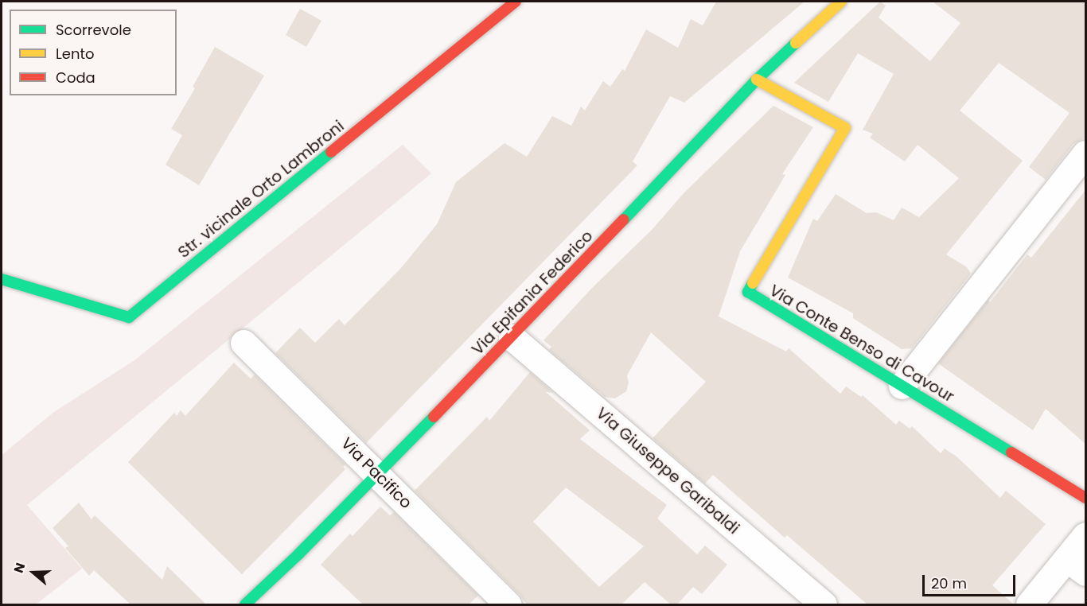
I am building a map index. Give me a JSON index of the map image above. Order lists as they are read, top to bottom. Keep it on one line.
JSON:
{"streets":{"street":["Str. vicinale Orto Lambroni","Via Epifania Federico","Via Conte Benso di Cavour","Via Giuseppe Garibaldi","Via Pacifico"]},"crossings":[["Via Epifania Federico","Via Conte Benso di Cavour"],["Via Epifania Federico","Via Giuseppe Garibaldi"],["Via Epifania Federico","Via Pacifico"]],"legend":["Scorrevole","Lento","Coda"],"scale_bar":"20 m","north":"left"}
